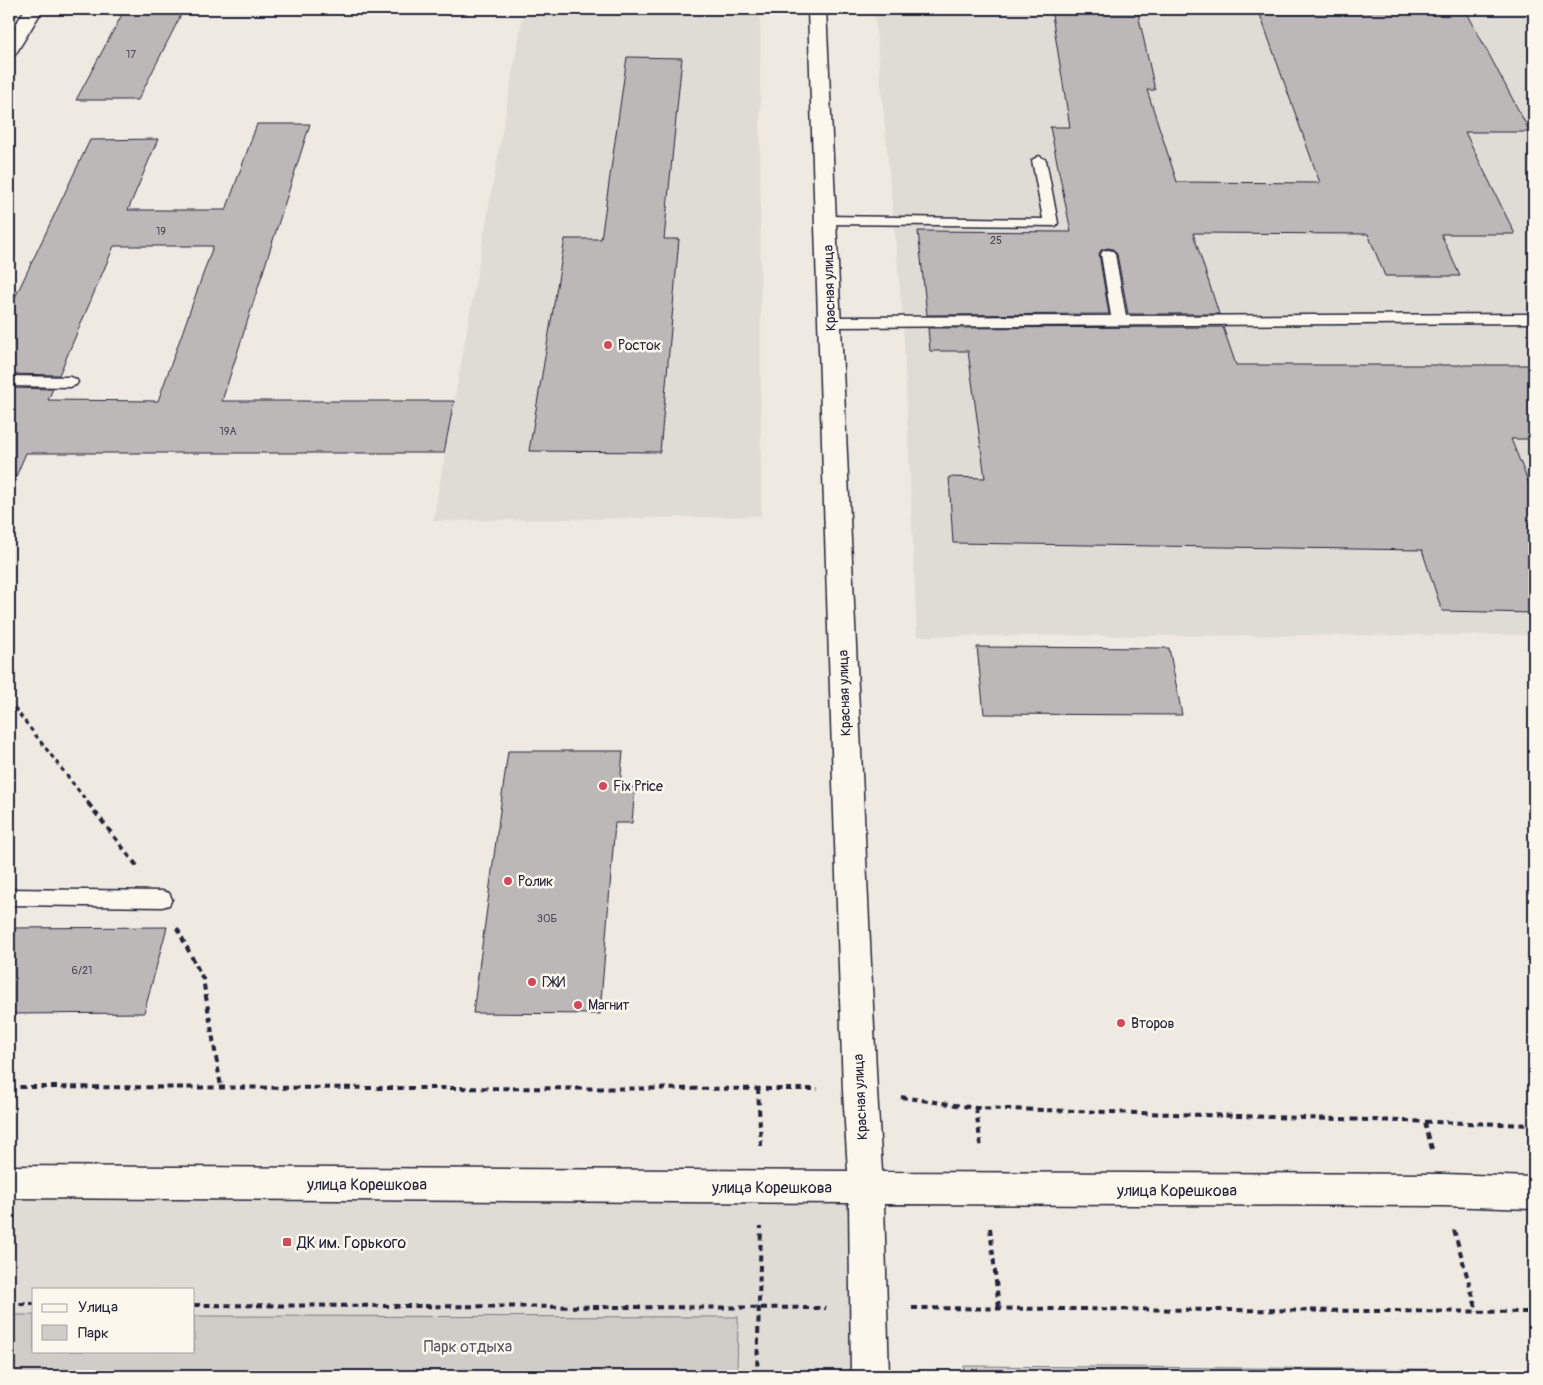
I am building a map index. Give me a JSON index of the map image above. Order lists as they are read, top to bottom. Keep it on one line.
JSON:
{"streets":{"main road":["Красная улица","улица Корешкова"]},"crossings":[["Красная улица","улица Корешкова"]],"parks":["Парк отдыха"],"places":{"other":["Росток","Fix Price","Ролик","ГЖИ","Магнит","Второв"],"transit":["ДК им. Горького"]},"house_numbers":["17","19","25","19А","30Б","6/21"],"legend":["Улица","Парк"]}
